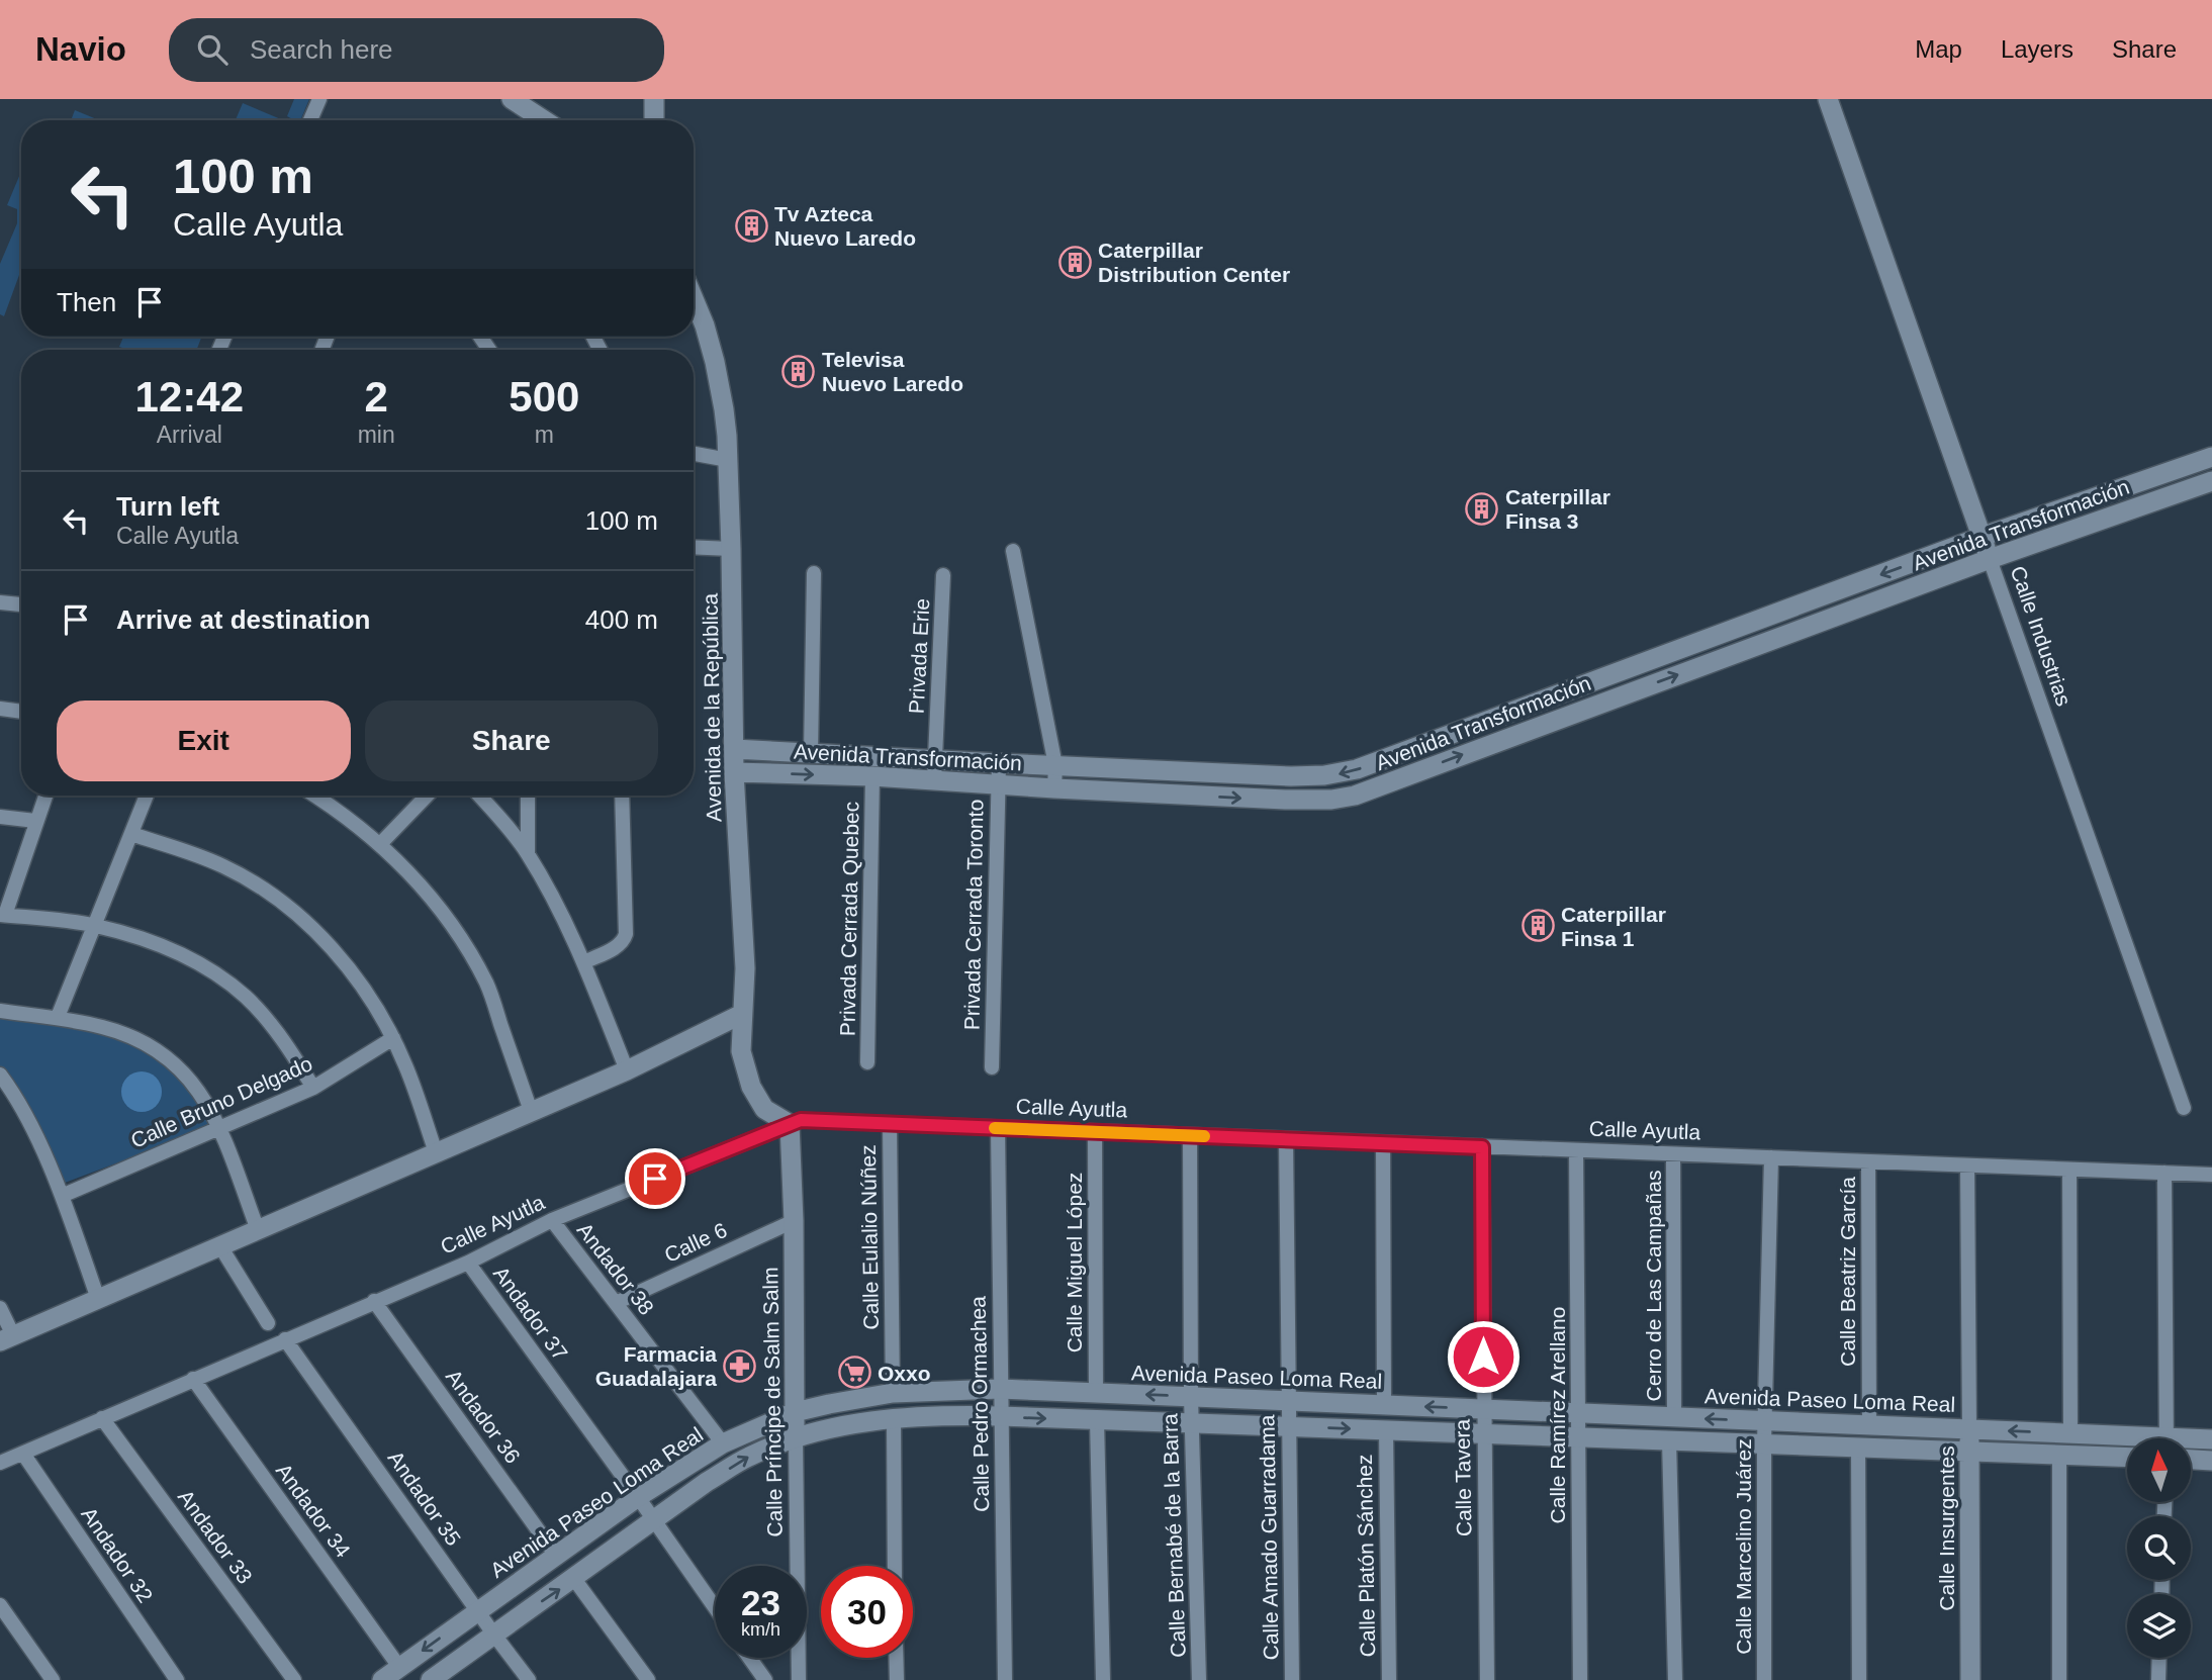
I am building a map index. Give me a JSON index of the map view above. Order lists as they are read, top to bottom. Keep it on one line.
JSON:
{"streets":{"street":["Avenida Transformación","Calle Industrias","Privada Erie","Avenida de la República","Privada Cerrada Toronto","Privada Cerrada Quebec","Calle Bruno Delgado","Calle Ayutla","Calle Eulalio Núñez","Calle 6","Calle Miguel López","Andador 38","Calle Beatriz García","Cerro de Las Campañas","Andador 37","Avenida Paseo Loma Real","Calle Príncipe de Salm Salm","Calle Pedro Ormachea","Calle Ramírez Arellano","Andador 36","Calle Tavera","Andador 35","Andador 34","Calle Insurgentes","Calle Bernabé de la Barra","Andador 33","Calle Amado Guarradama","Calle Marcelino Juárez","Andador 32","Calle Platón Sánchez"]},"crossings":[["Avenida Transformación","Calle Industrias"],["Avenida Transformación","Privada Erie"],["Avenida Transformación","Avenida de la República"],["Avenida Transformación","Privada Cerrada Toronto"],["Avenida Transformación","Privada Cerrada Quebec"],["Avenida de la República","Calle Ayutla"],["Avenida de la República","Calle Príncipe de Salm Salm"],["Calle Ayutla","Calle Eulalio Núñez"],["Calle Ayutla","Calle Miguel López"],["Calle Ayutla","Andador 38"],["Calle Ayutla","Calle Beatriz García"],["Calle Ayutla","Cerro de Las Campañas"],["Calle Ayutla","Andador 37"],["Calle Ayutla","Calle Príncipe de Salm Salm"],["Calle Ayutla","Calle Pedro Ormachea"],["Calle Ayutla","Calle Ramírez Arellano"],["Calle Ayutla","Andador 36"],["Calle Ayutla","Calle Tavera"],["Calle Ayutla","Andador 35"],["Calle Ayutla","Andador 34"],["Calle Ayutla","Calle Insurgentes"],["Calle Ayutla","Calle Bernabé de la Barra"],["Calle Ayutla","Andador 33"],["Calle Ayutla","Calle Amado Guarradama"],["Calle Ayutla","Calle Marcelino Juárez"],["Calle Ayutla","Andador 32"],["Calle Eulalio Núñez","Avenida Paseo Loma Real"],["Calle 6","Andador 38"],["Calle 6","Calle Príncipe de Salm Salm"],["Calle Miguel López","Avenida Paseo Loma Real"],["Andador 38","Avenida Paseo Loma Real"],["Calle Beatriz García","Avenida Paseo Loma Real"],["Cerro de Las Campañas","Avenida Paseo Loma Real"],["Andador 37","Avenida Paseo Loma Real"],["Avenida Paseo Loma Real","Calle Príncipe de Salm Salm"],["Avenida Paseo Loma Real","Calle Pedro Ormachea"],["Avenida Paseo Loma Real","Calle Ramírez Arellano"],["Avenida Paseo Loma Real","Andador 36"],["Avenida Paseo Loma Real","Calle Tavera"],["Avenida Paseo Loma Real","Andador 35"],["Avenida Paseo Loma Real","Andador 34"],["Avenida Paseo Loma Real","Calle Insurgentes"],["Avenida Paseo Loma Real","Calle Bernabé de la Barra"],["Avenida Paseo Loma Real","Calle Amado Guarradama"],["Avenida Paseo Loma Real","Calle Marcelino Juárez"]],"places":{"building":["Tv Azteca Nuevo Laredo","Caterpillar Distribution Center","Televisa Nuevo Laredo","Caterpillar Finsa 3","Caterpillar Finsa 1"],"pharmacy":["Farmacia Guadalajara"],"supermarket":["Oxxo"]},"north":"top","page":{"header":"Navio","search":"Search here","nav":["Map","Layers","Share"],"turn":["100 m","Calle Ayutla"],"then":"Then","eta":["12:42","Arrival","2","min","500","m"],"list":[{"name":"Turn left","note":"Calle Ayutla","value":"100 m"},{"name":"Arrive at destination","value":"400 m"}],"buttons":["Exit","Share"],"speed":"23 km/h","limit":"30"}}
